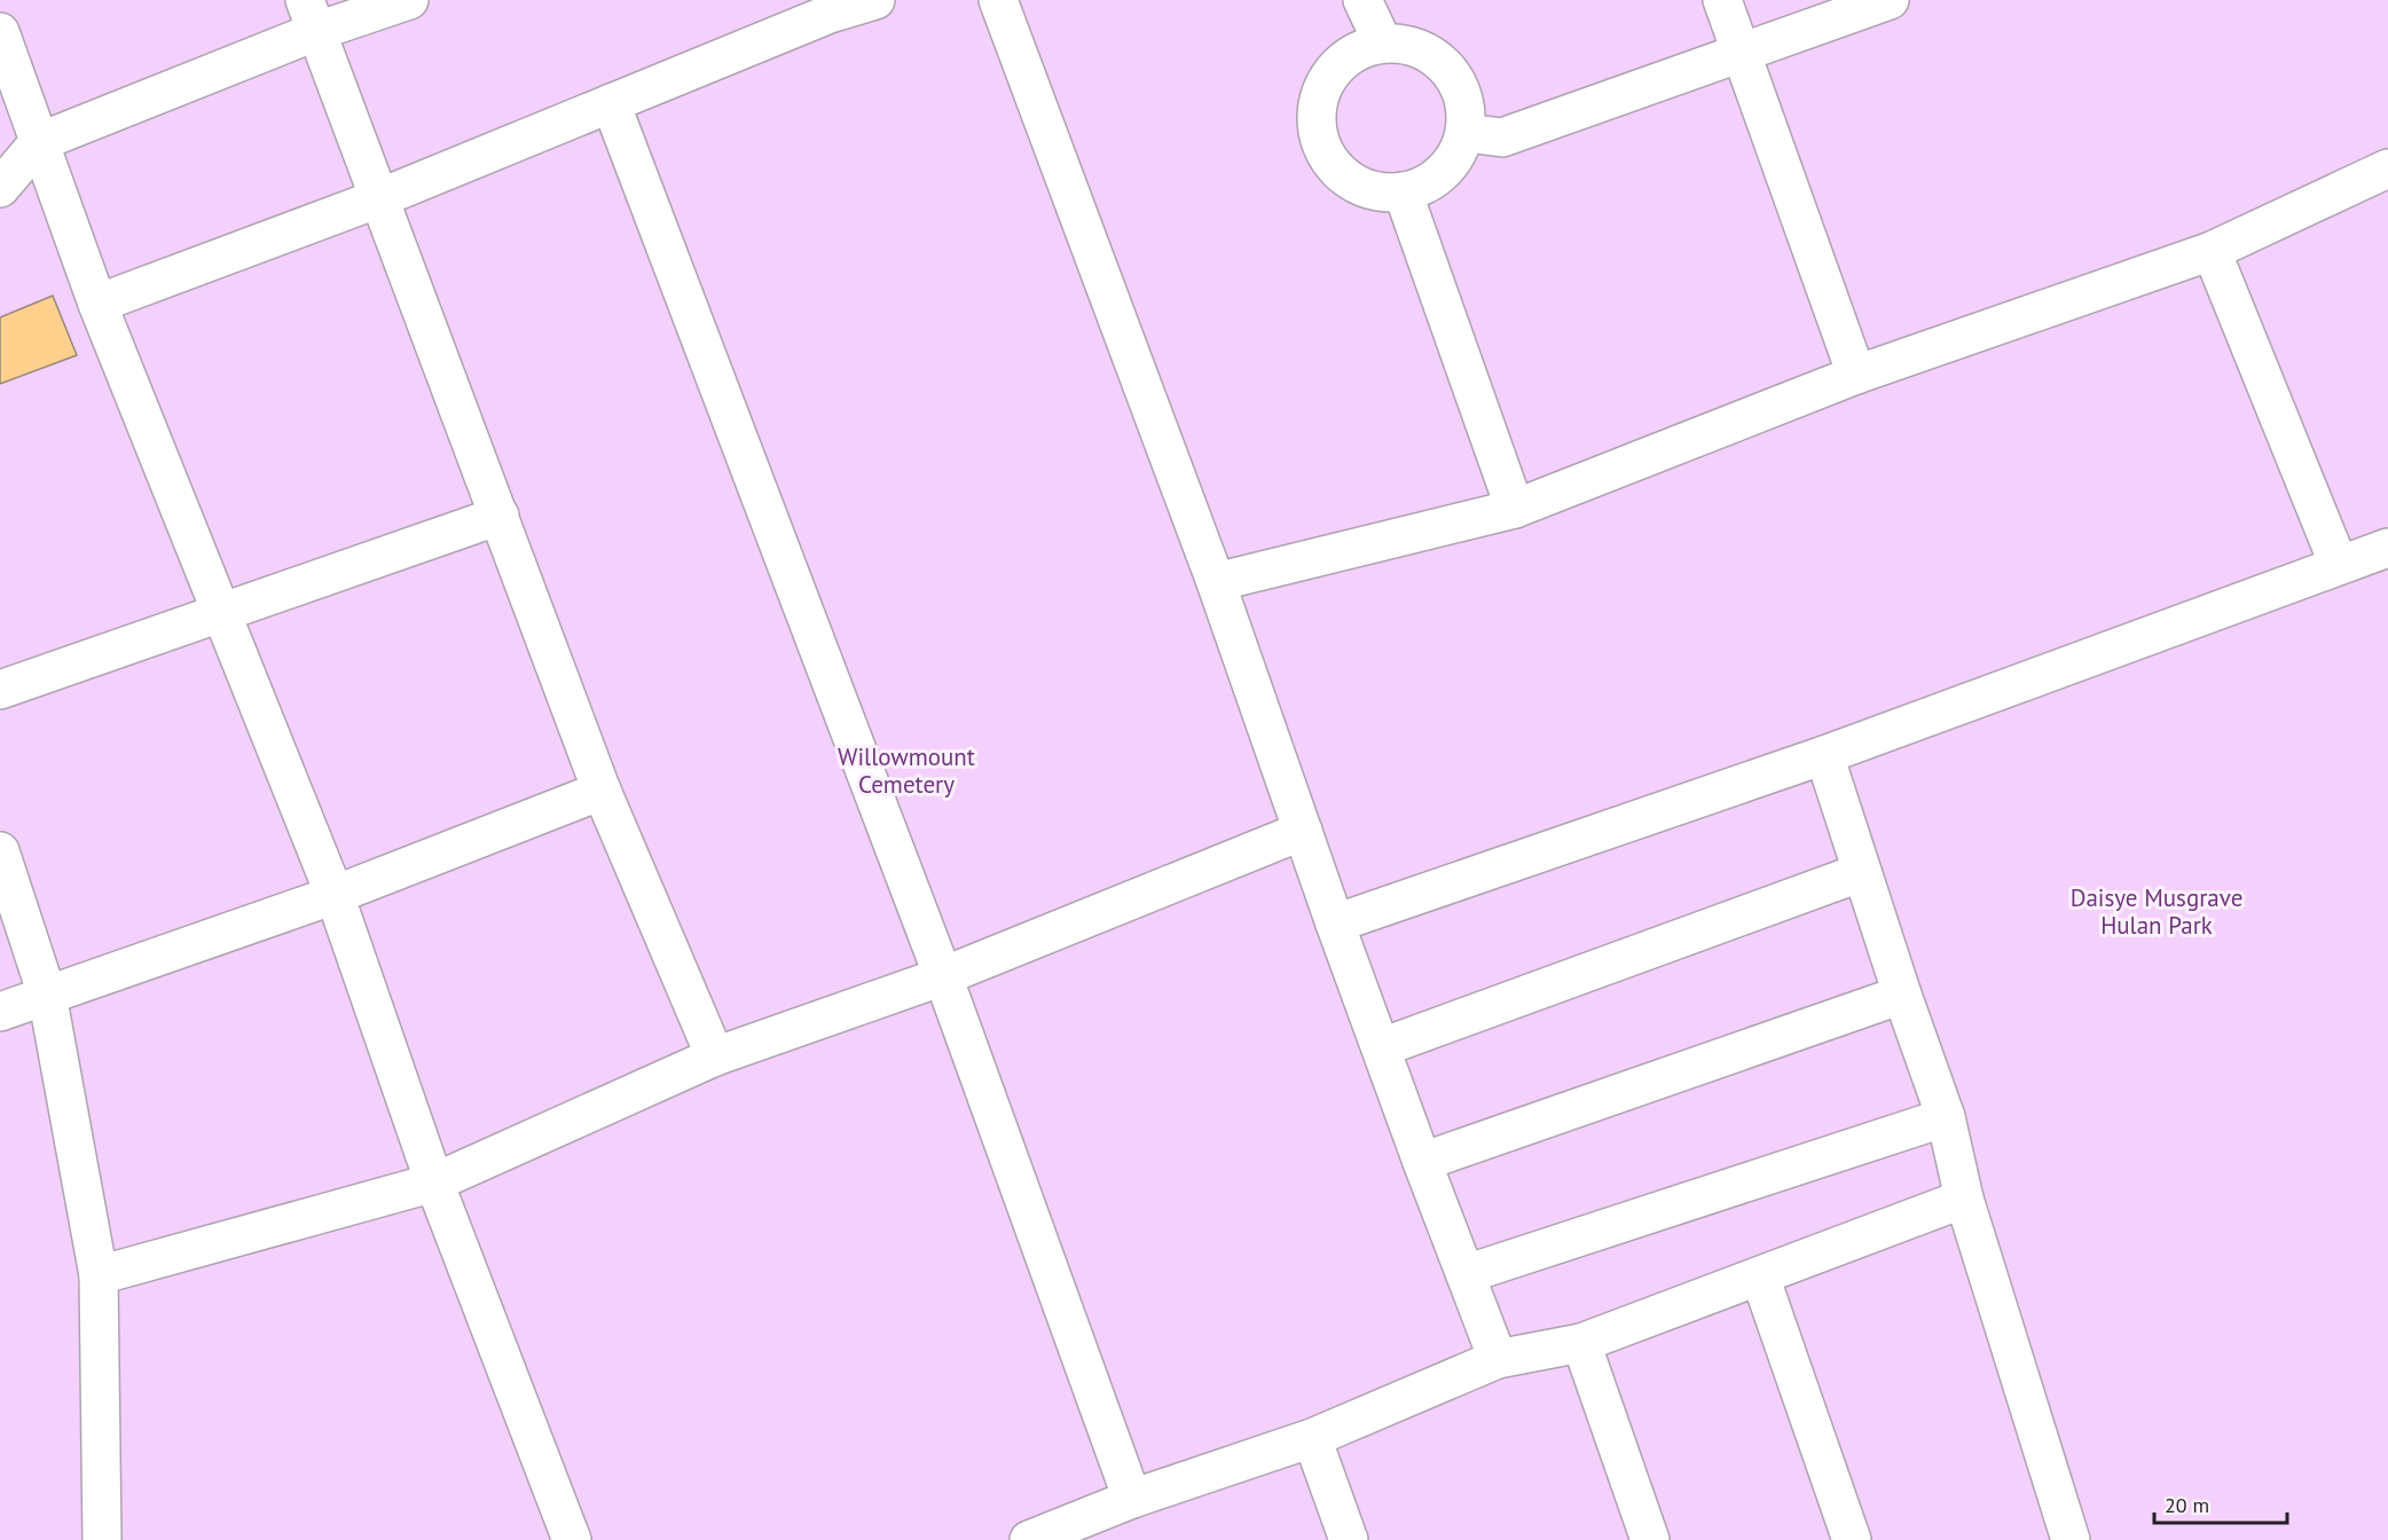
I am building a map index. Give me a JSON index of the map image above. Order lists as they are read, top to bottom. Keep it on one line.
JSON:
{"parks":["Willowmount Cemetery","Daisye Musgrave Hulan Park"],"scale_bar":"20 m"}
